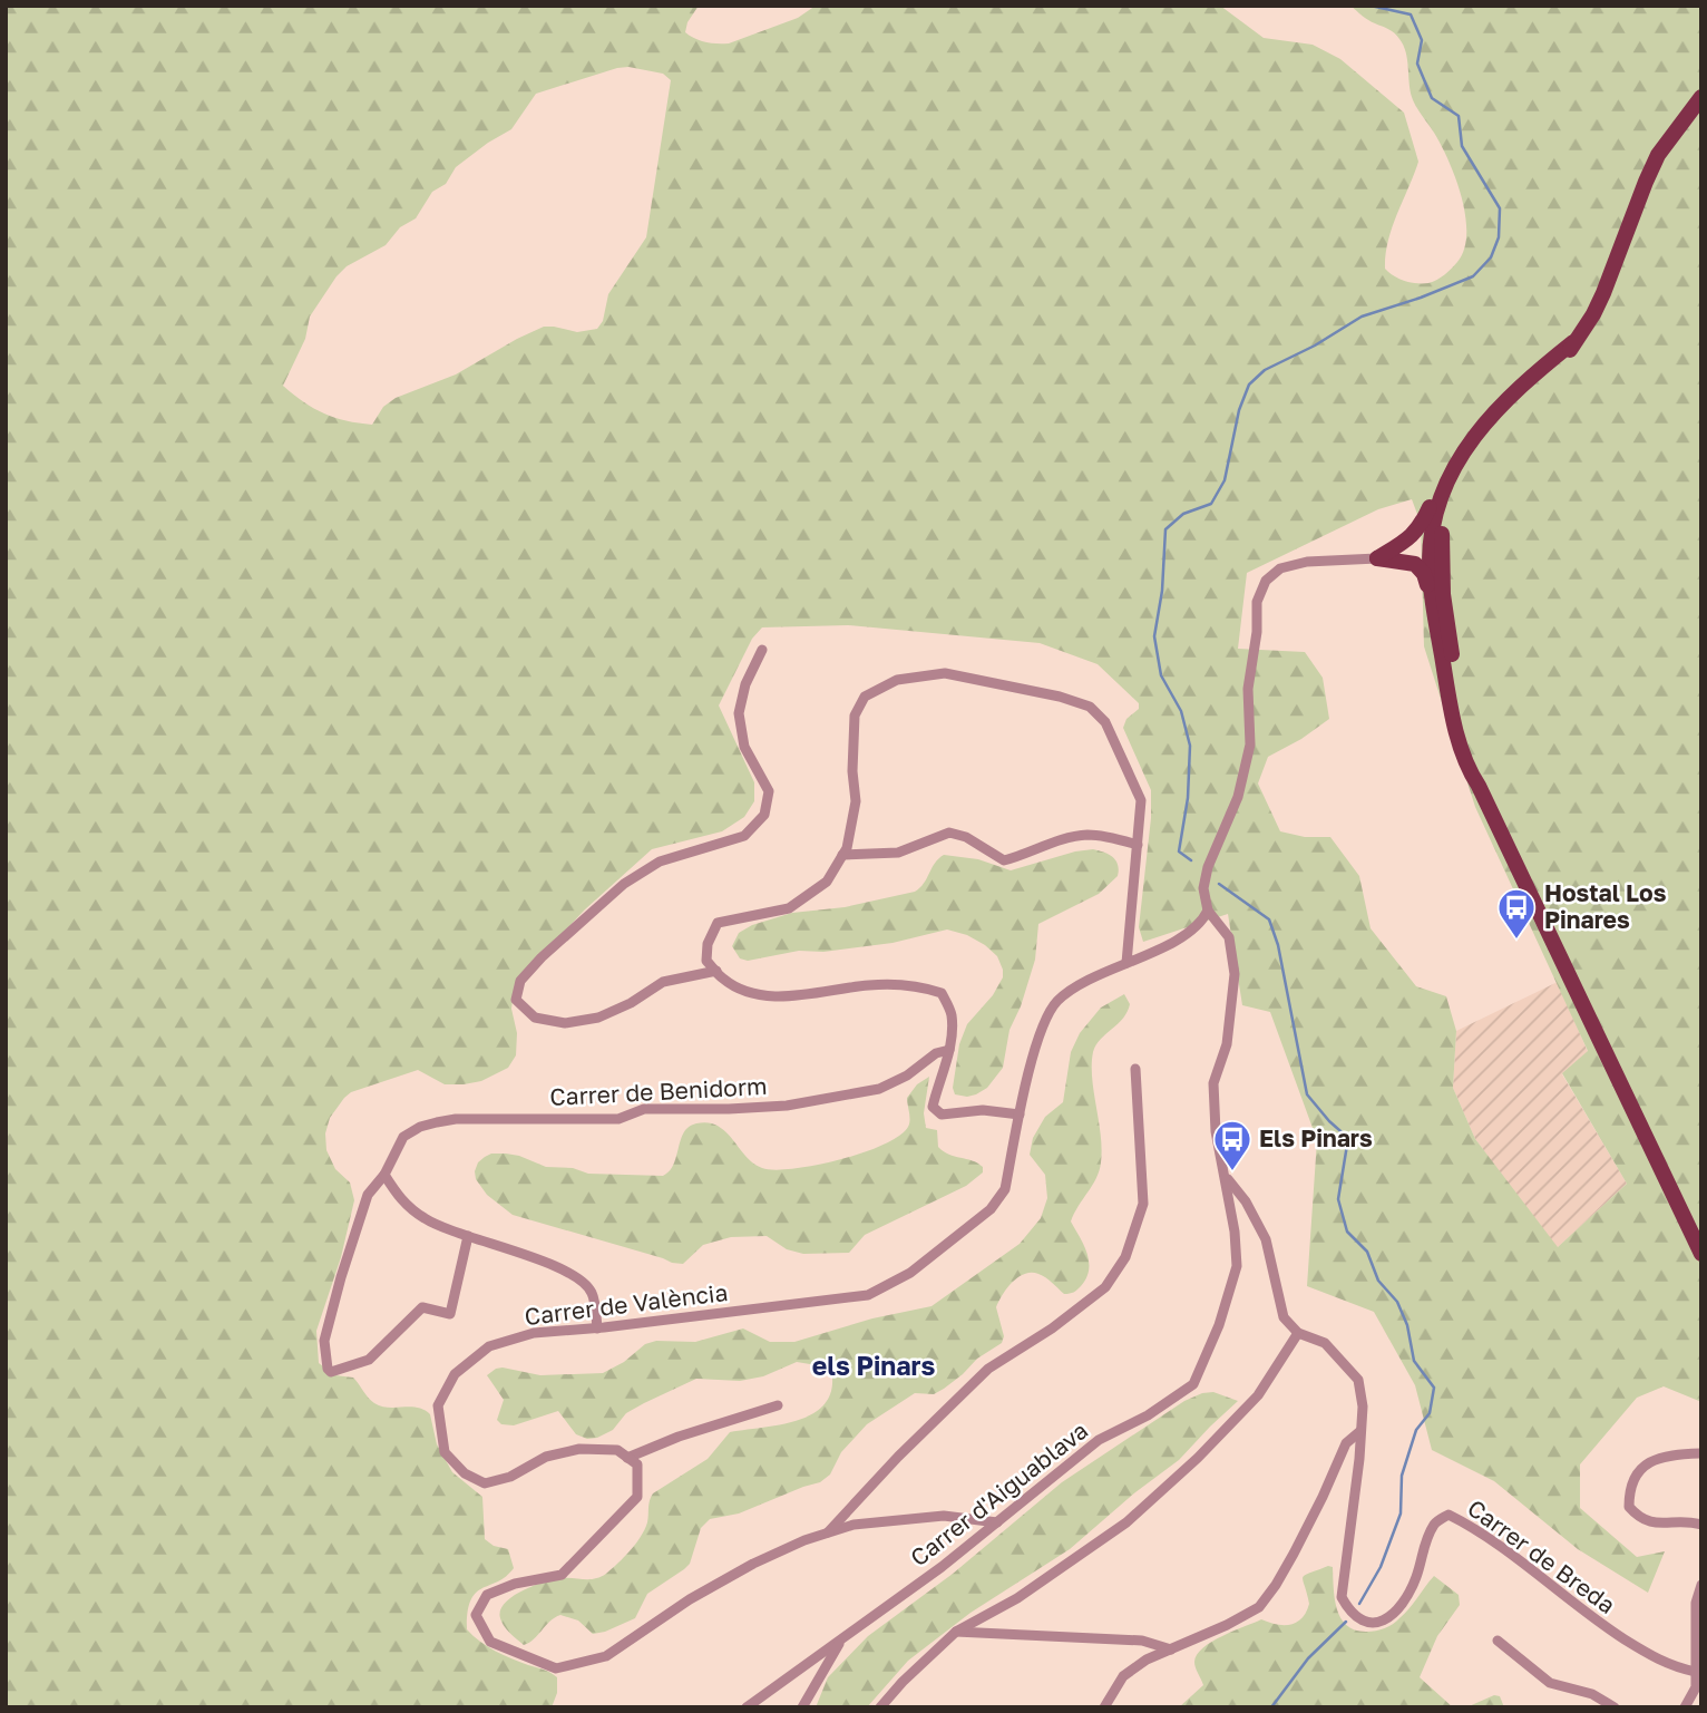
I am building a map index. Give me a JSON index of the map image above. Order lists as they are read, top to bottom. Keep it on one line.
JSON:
{"streets":{"street":["Carrer de Benidorm","Carrer de València","Carrer d'Aiguablava","Carrer de Breda"]},"crossings":[["Carrer de València","Carrer d'Aiguablava"]],"districts":["els Pinars"],"places":{"bus stop":["Hostal Los Pinares","Els Pinars"]}}
